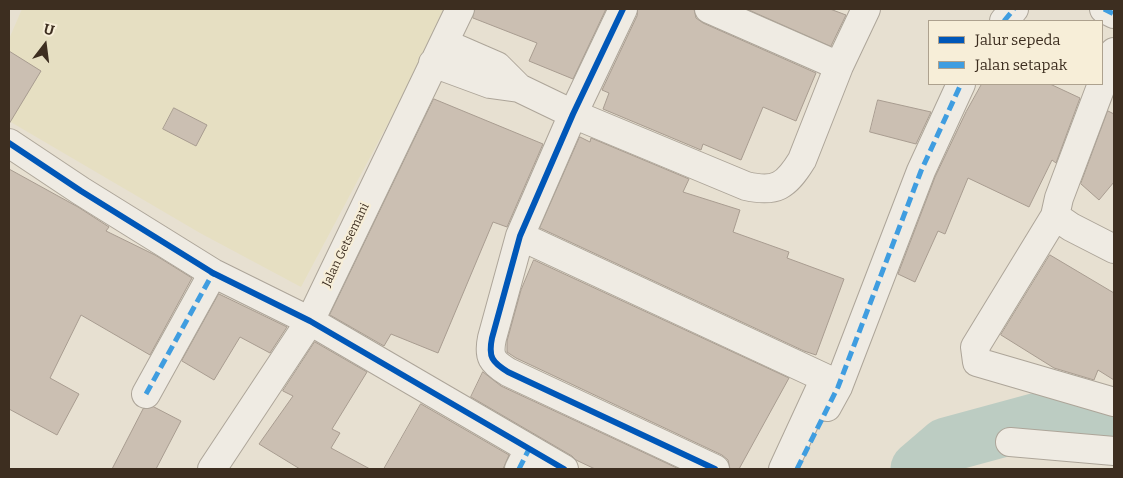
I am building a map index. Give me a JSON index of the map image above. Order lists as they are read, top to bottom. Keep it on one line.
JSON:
{"streets":{"street":["Jalan Getsemani"]},"legend":["Jalur sepeda","Jalan setapak"],"north":"top"}
